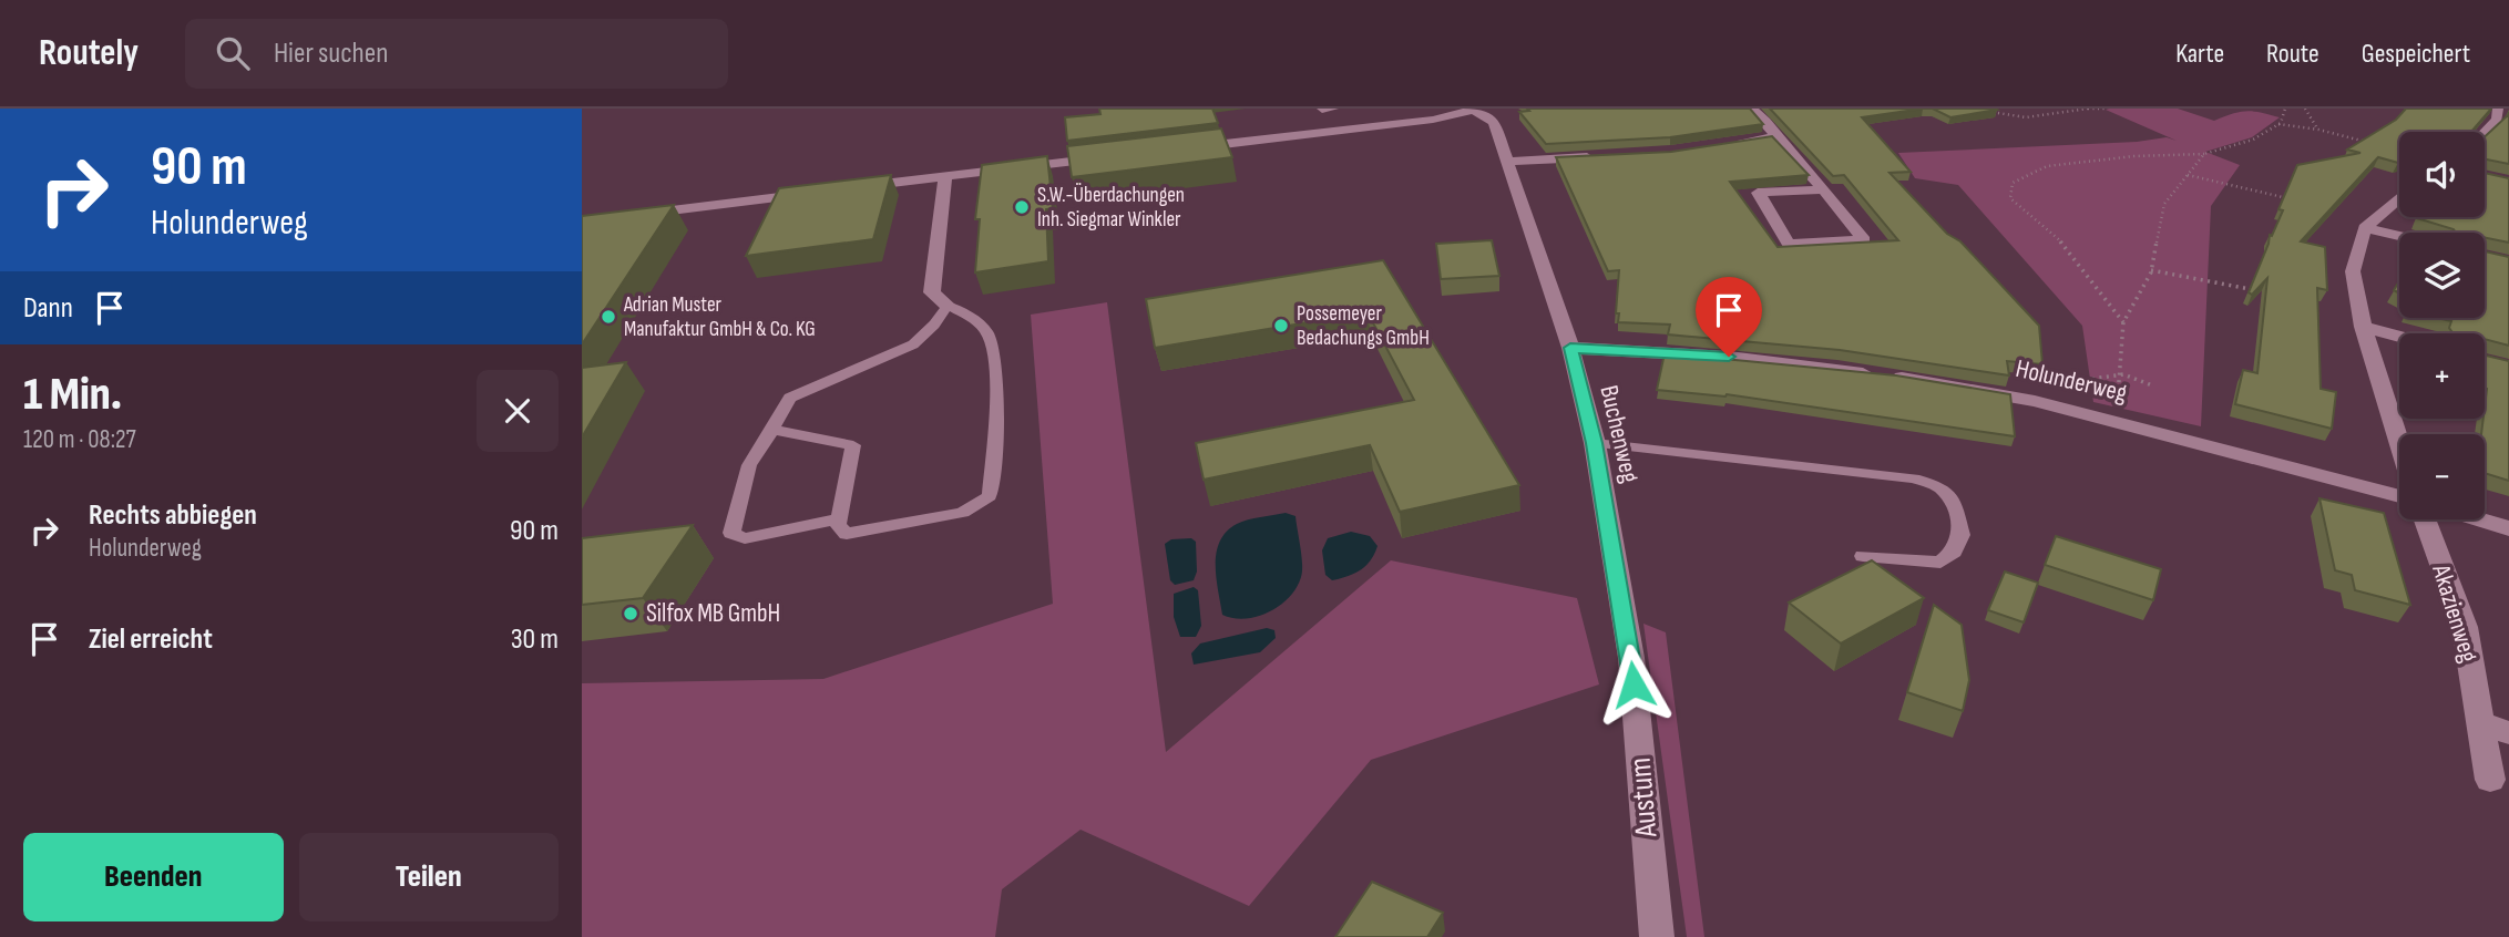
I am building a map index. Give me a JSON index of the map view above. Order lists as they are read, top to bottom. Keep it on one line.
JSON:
{"streets":{"street":["Holunderweg","Buchenweg","Akazienweg","Austum"]},"crossings":[["Holunderweg","Buchenweg"],["Buchenweg","Austum"]],"places":["S.W.-Überdachungen Inh. Siegmar Winkler","Adrian Muster Manufaktur GmbH & Co. KG","Possemeyer Bedachungs GmbH","Silfox MB GmbH"],"page":{"header":"Routely","search":"Hier suchen","nav":["Karte","Route","Gespeichert"],"turn":["90 m","Holunderweg"],"map_buttons":["+","−"],"then":"Dann","heading":["1 Min.","120 m · 08:27"],"list":[{"name":"Rechts abbiegen","note":"Holunderweg","value":"90 m"},{"name":"Ziel erreicht","value":"30 m"}],"buttons":["Beenden","Teilen"]}}
